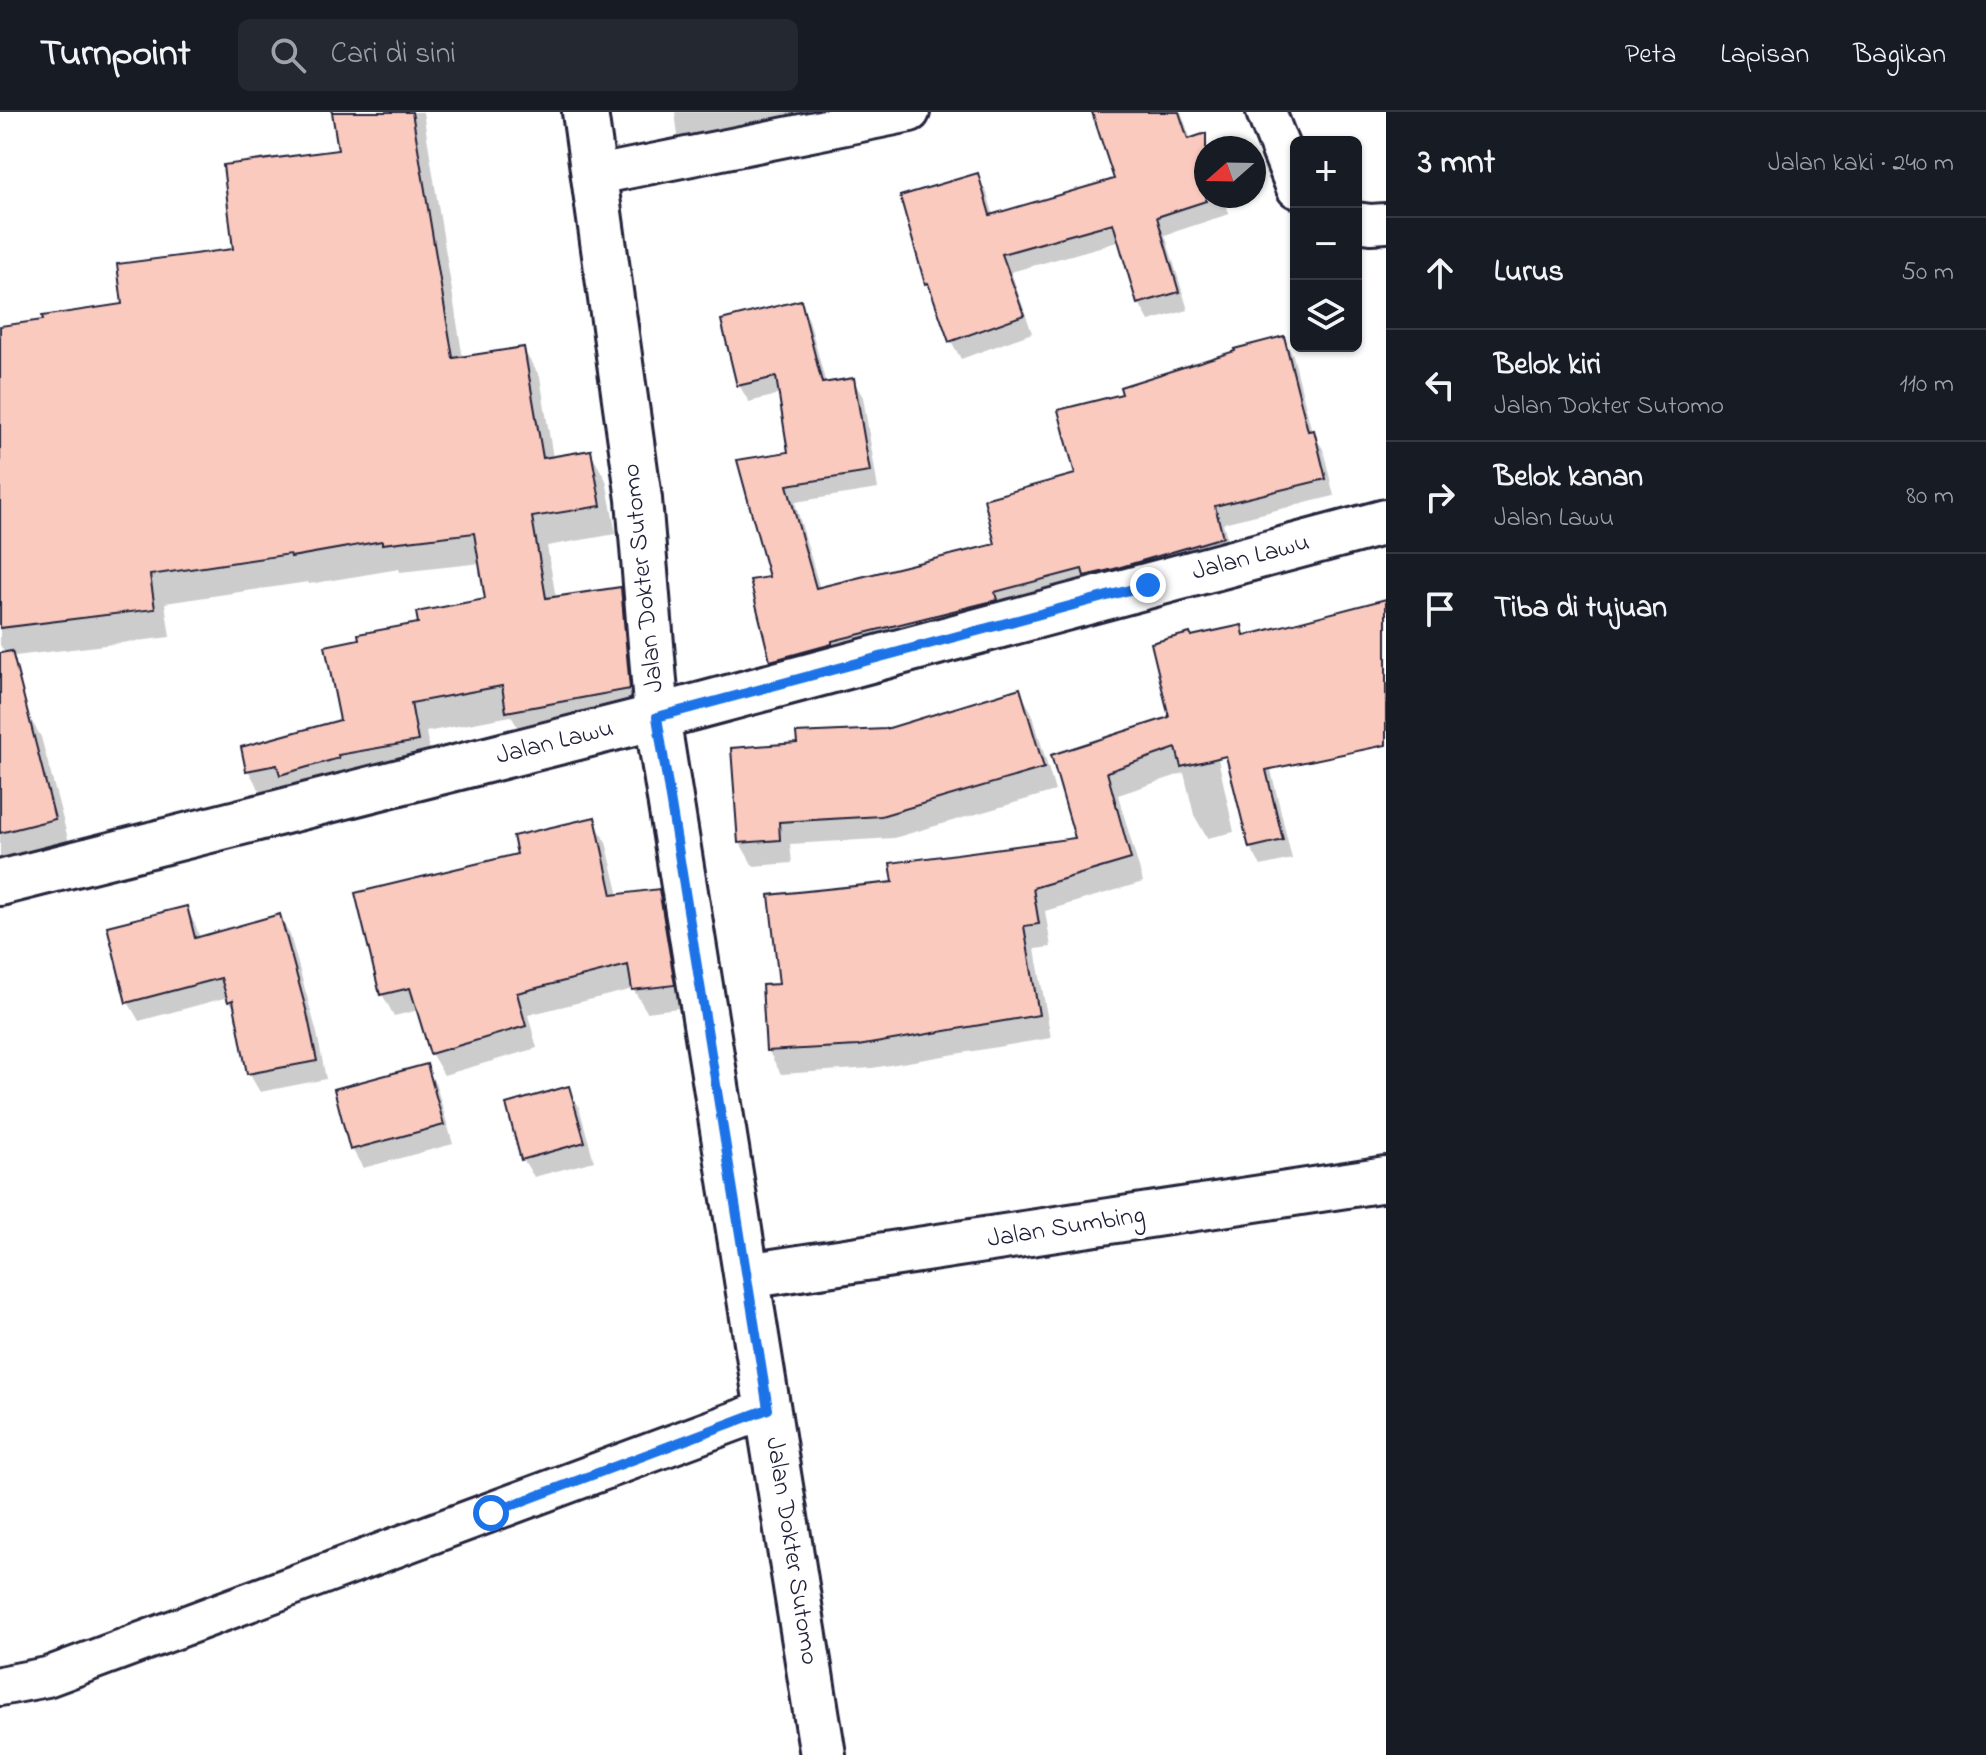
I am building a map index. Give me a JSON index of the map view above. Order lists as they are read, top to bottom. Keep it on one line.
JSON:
{"streets":{"main road":["Jalan Lawu","Jalan Dokter Sutomo","Jalan Sumbing"]},"crossings":[["Jalan Lawu","Jalan Dokter Sutomo"],["Jalan Dokter Sutomo","Jalan Sumbing"]],"north":"left","page":{"header":"Turnpoint","search":"Cari di sini","nav":["Peta","Lapisan","Bagikan"],"heading":["3 mnt","Jalan kaki · 240 m"],"map_buttons":["+","−"],"list":[["Lurus","50 m"],["Belok kiri","Jalan Dokter Sutomo","110 m"],["Belok kanan","Jalan Lawu","80 m"],"Tiba di tujuan"]}}
